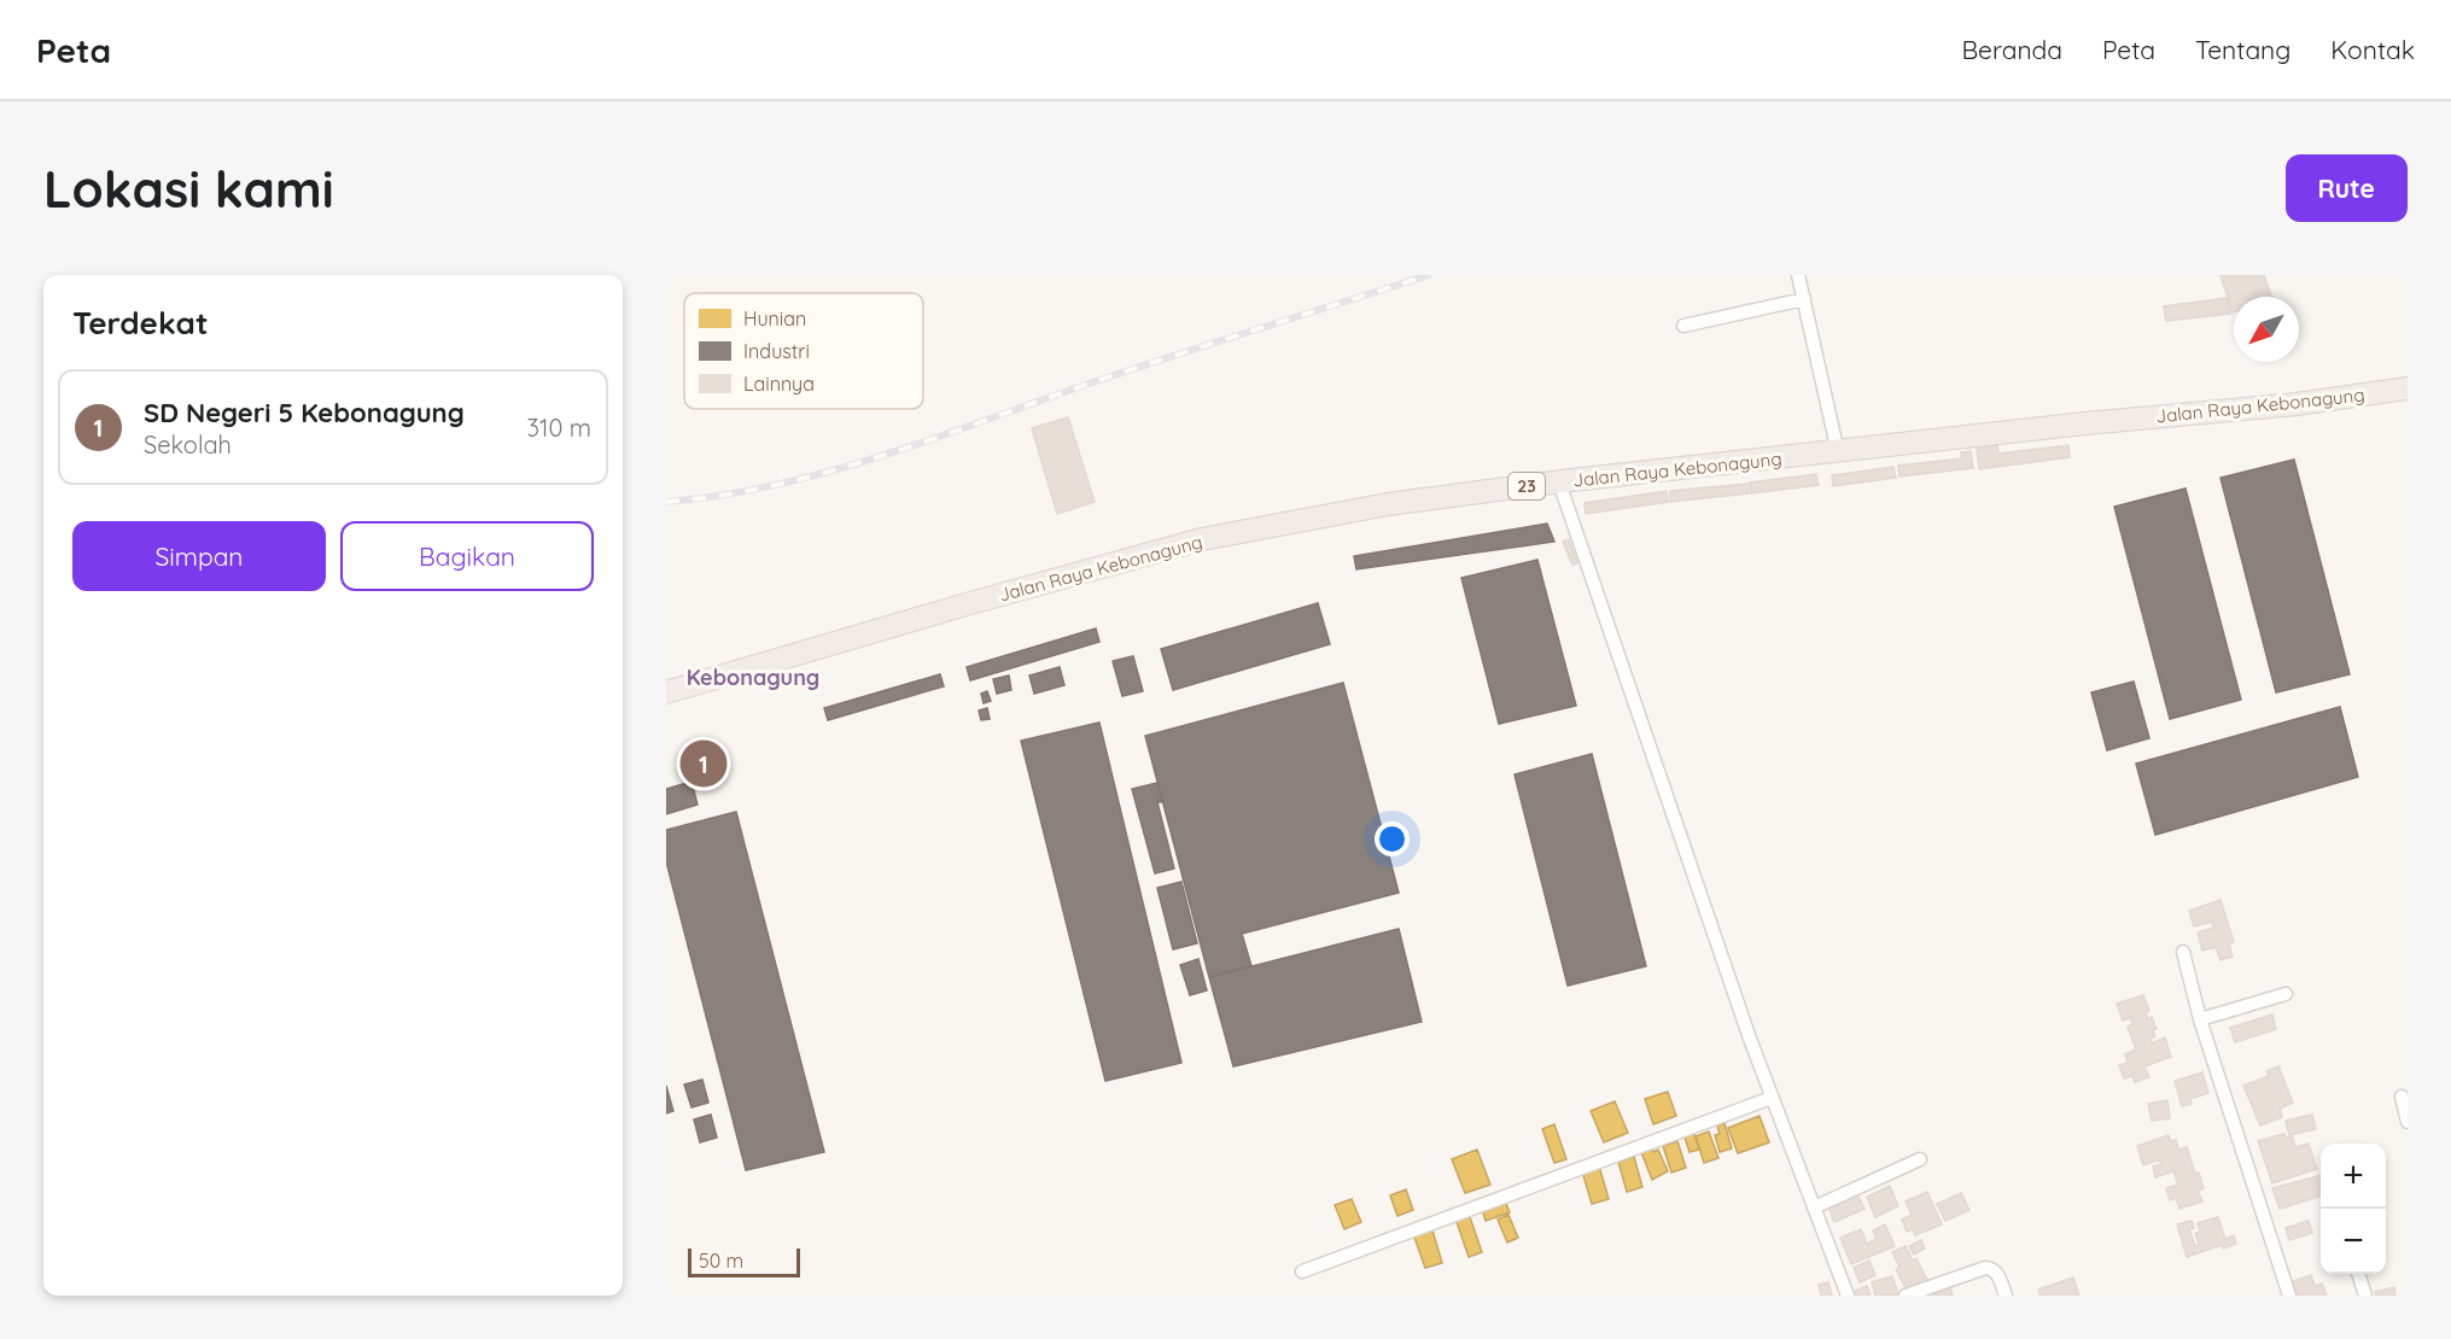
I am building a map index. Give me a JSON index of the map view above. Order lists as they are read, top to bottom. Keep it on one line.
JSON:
{"streets":{"highway":["Jalan Raya Kebonagung","23"]},"districts":["Kebonagung"],"legend":["Hunian","Industri","Lainnya"],"scale_bar":"50 m","north":"bottom left","page":{"header":"Peta","nav":["Beranda","Peta","Tentang","Kontak"],"buttons":["Rute",["Simpan","Bagikan"]],"title":"Lokasi kami","heading":"Terdekat","list":[{"mark":"1","name":"SD Negeri 5 Kebonagung","note":"Sekolah","value":"310 m"}],"pins":"1","map_buttons":["+","−"],"scale":"50 m"}}
